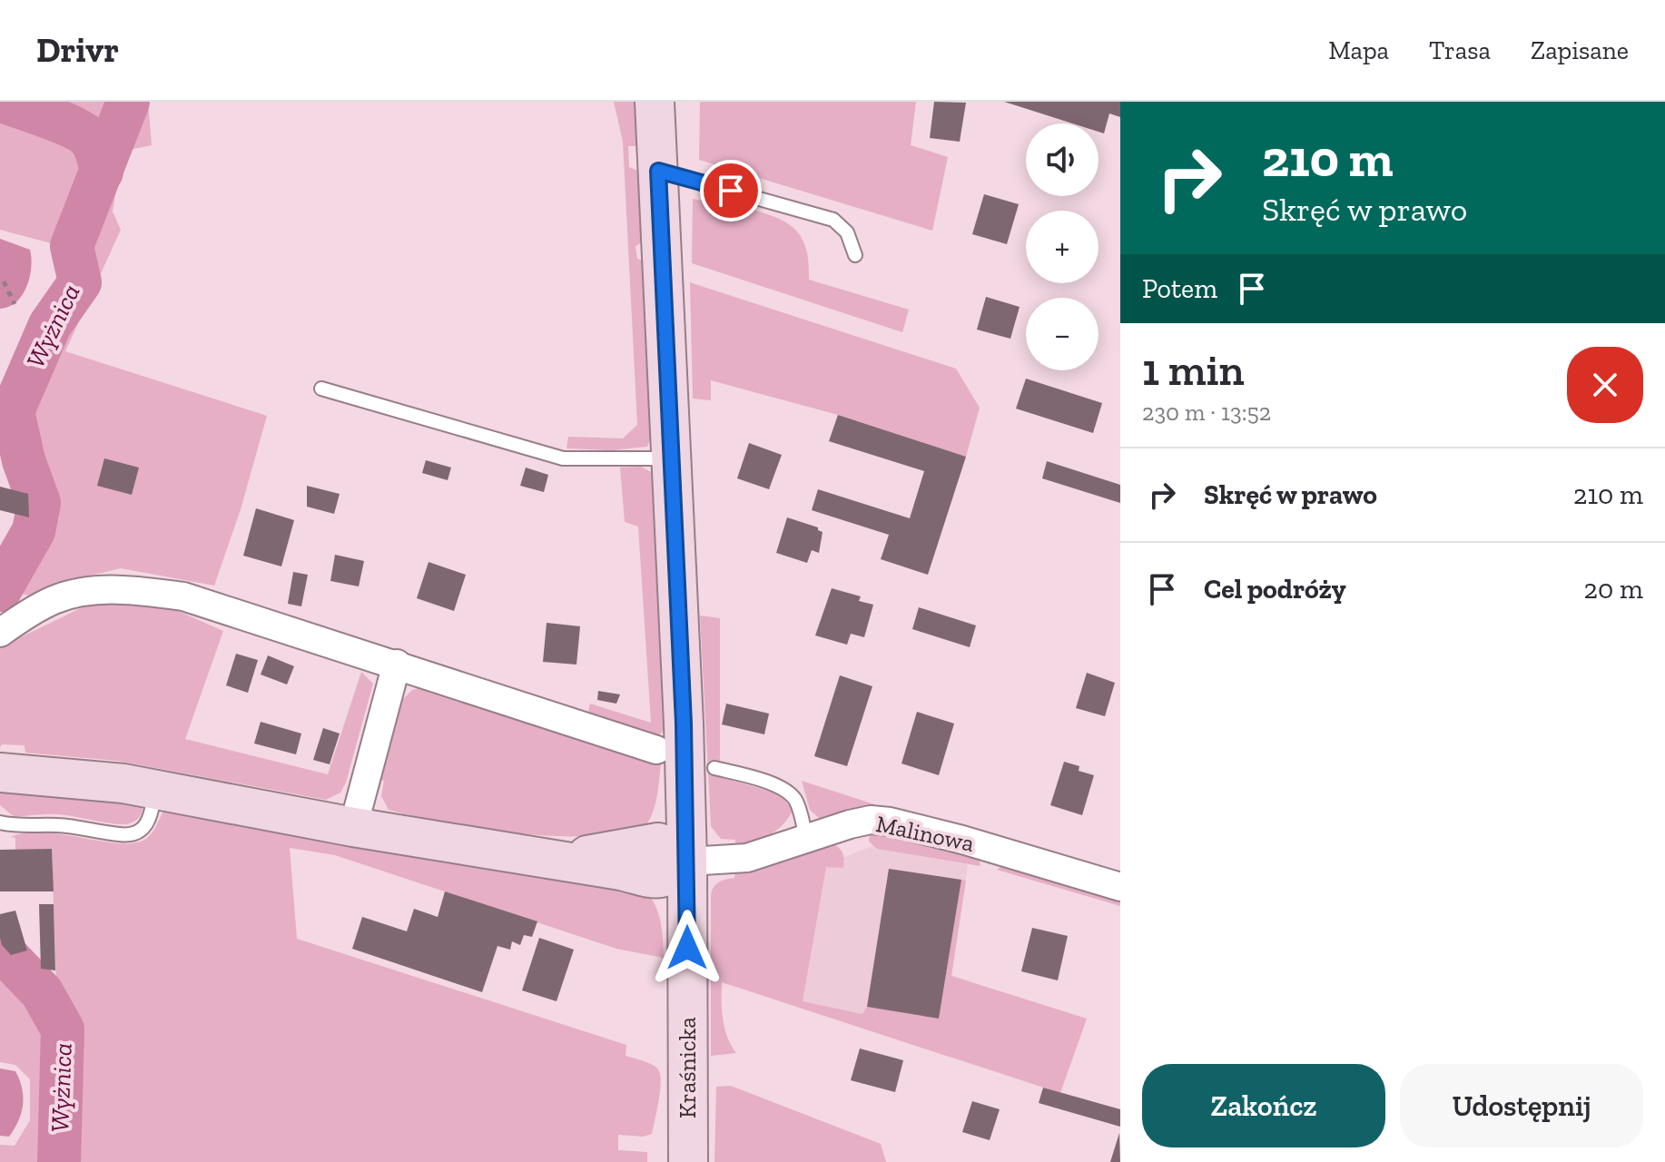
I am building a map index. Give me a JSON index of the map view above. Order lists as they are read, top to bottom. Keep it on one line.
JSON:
{"streets":{"street":["Malinowa","Kraśnicka"]},"crossings":[["Malinowa","Kraśnicka"]],"water":["Wyżnica"],"page":{"header":"Drivr","nav":["Mapa","Trasa","Zapisane"],"turn":["210 m","Skręć w prawo"],"map_buttons":["+","−"],"then":"Potem","heading":["1 min","230 m · 13:52"],"list":[{"name":"Skręć w prawo","value":"210 m"},{"name":"Cel podróży","value":"20 m"}],"buttons":["Zakończ","Udostępnij"]}}
